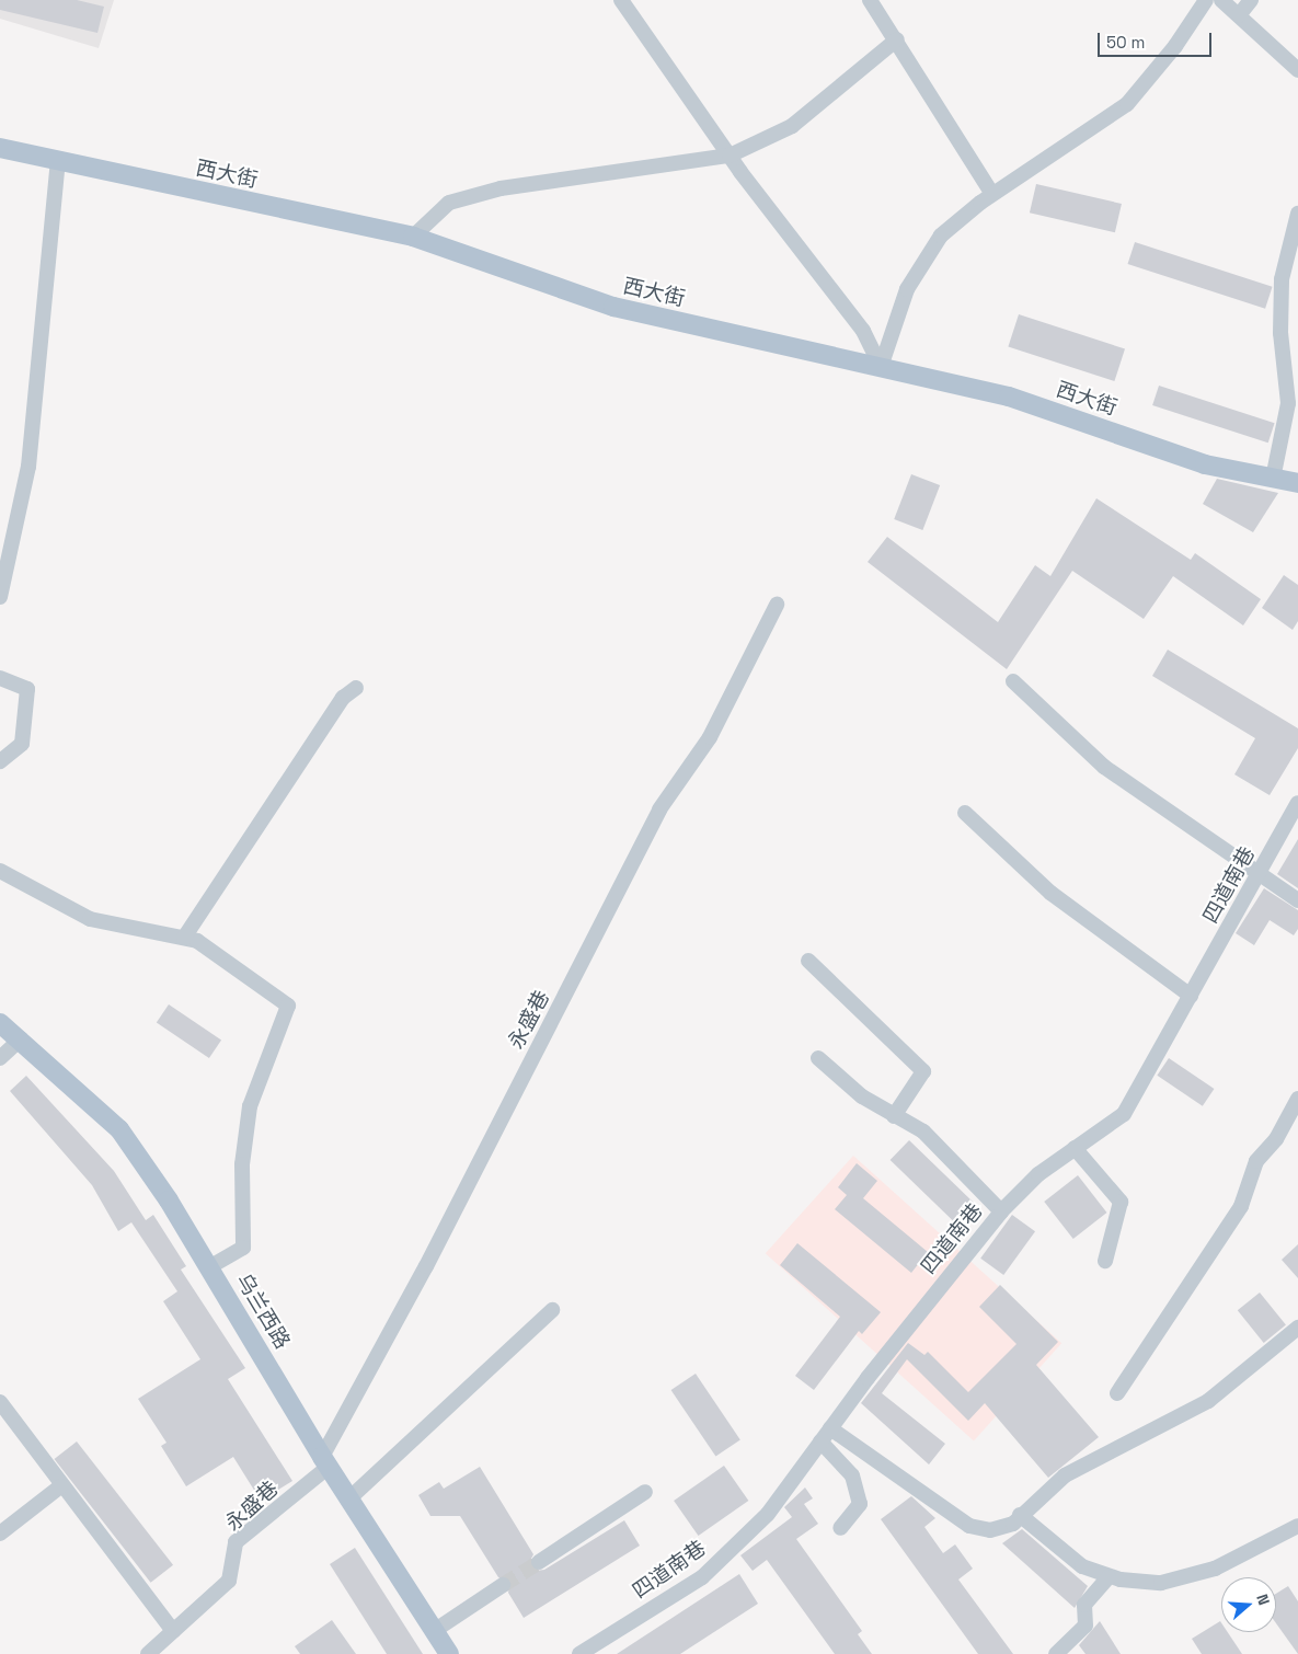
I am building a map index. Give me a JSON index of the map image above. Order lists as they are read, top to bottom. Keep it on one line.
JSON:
{"streets":{"main road":["西大街","乌兰西路"],"street":["四道南巷","永盛巷"]},"crossings":[["永盛巷","乌兰西路"]],"scale_bar":"50 m","north":"right"}
